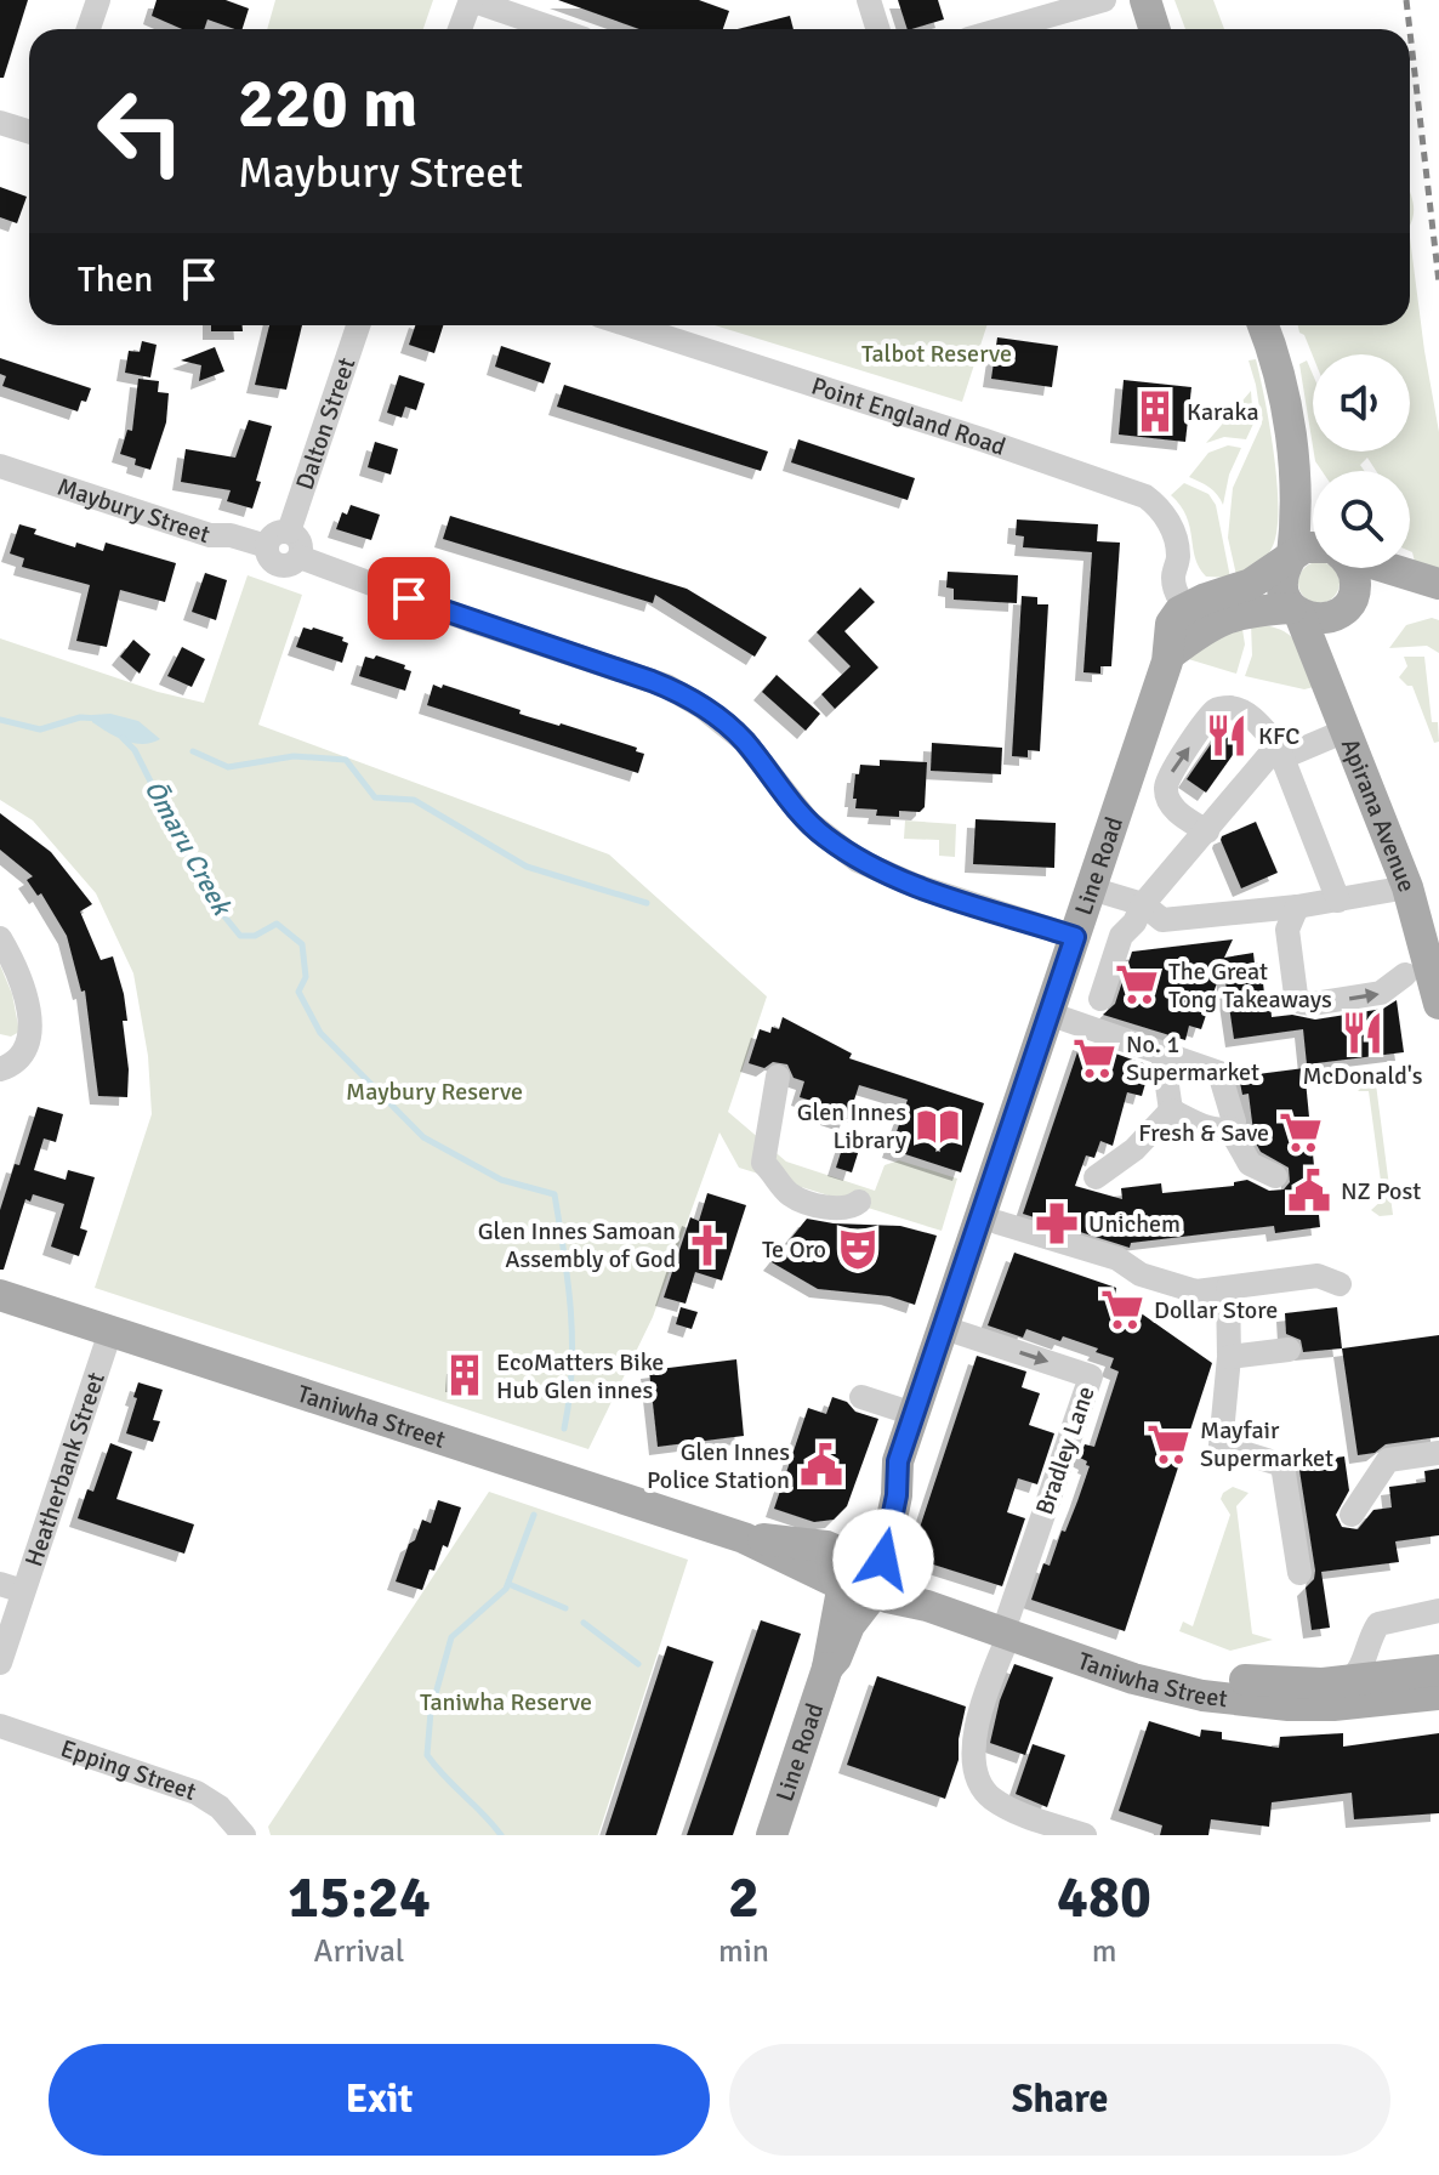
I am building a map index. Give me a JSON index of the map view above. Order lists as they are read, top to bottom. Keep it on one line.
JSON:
{"streets":{"main road":["Apirana Avenue","Line Road","Taniwha Street"],"street":["Point England Road","Dalton Street","Maybury Street","Bradley Lane","Heatherbank Street","Epping Street"]},"crossings":[["Point England Road","Line Road"],["Dalton Street","Maybury Street"],["Line Road","Taniwha Street"],["Line Road","Bradley Lane"],["Taniwha Street","Bradley Lane"],["Taniwha Street","Heatherbank Street"]],"water":["Ōmaru Creek"],"parks":["Talbot Reserve","Maybury Reserve","Taniwha Reserve"],"places":{"building":["Karaka","EcoMatters Bike Hub Glen innes"],"restaurant":["KFC","McDonald's"],"supermarket":["The Great Tong Takeaways","No. 1 Supermarket","Fresh & Save","Dollar Store","Mayfair Supermarket"],"library":["Glen Innes Library"],"public building":["NZ Post","Glen Innes Police Station"],"pharmacy":["Unichem"],"church":["Glen Innes Samoan Assembly of God"],"theatre":["Te Oro"]},"page":{"turn":["220 m","Maybury Street"],"then":"Then","eta":["15:24","Arrival","2","min","480","m"],"buttons":["Exit","Share"]}}
